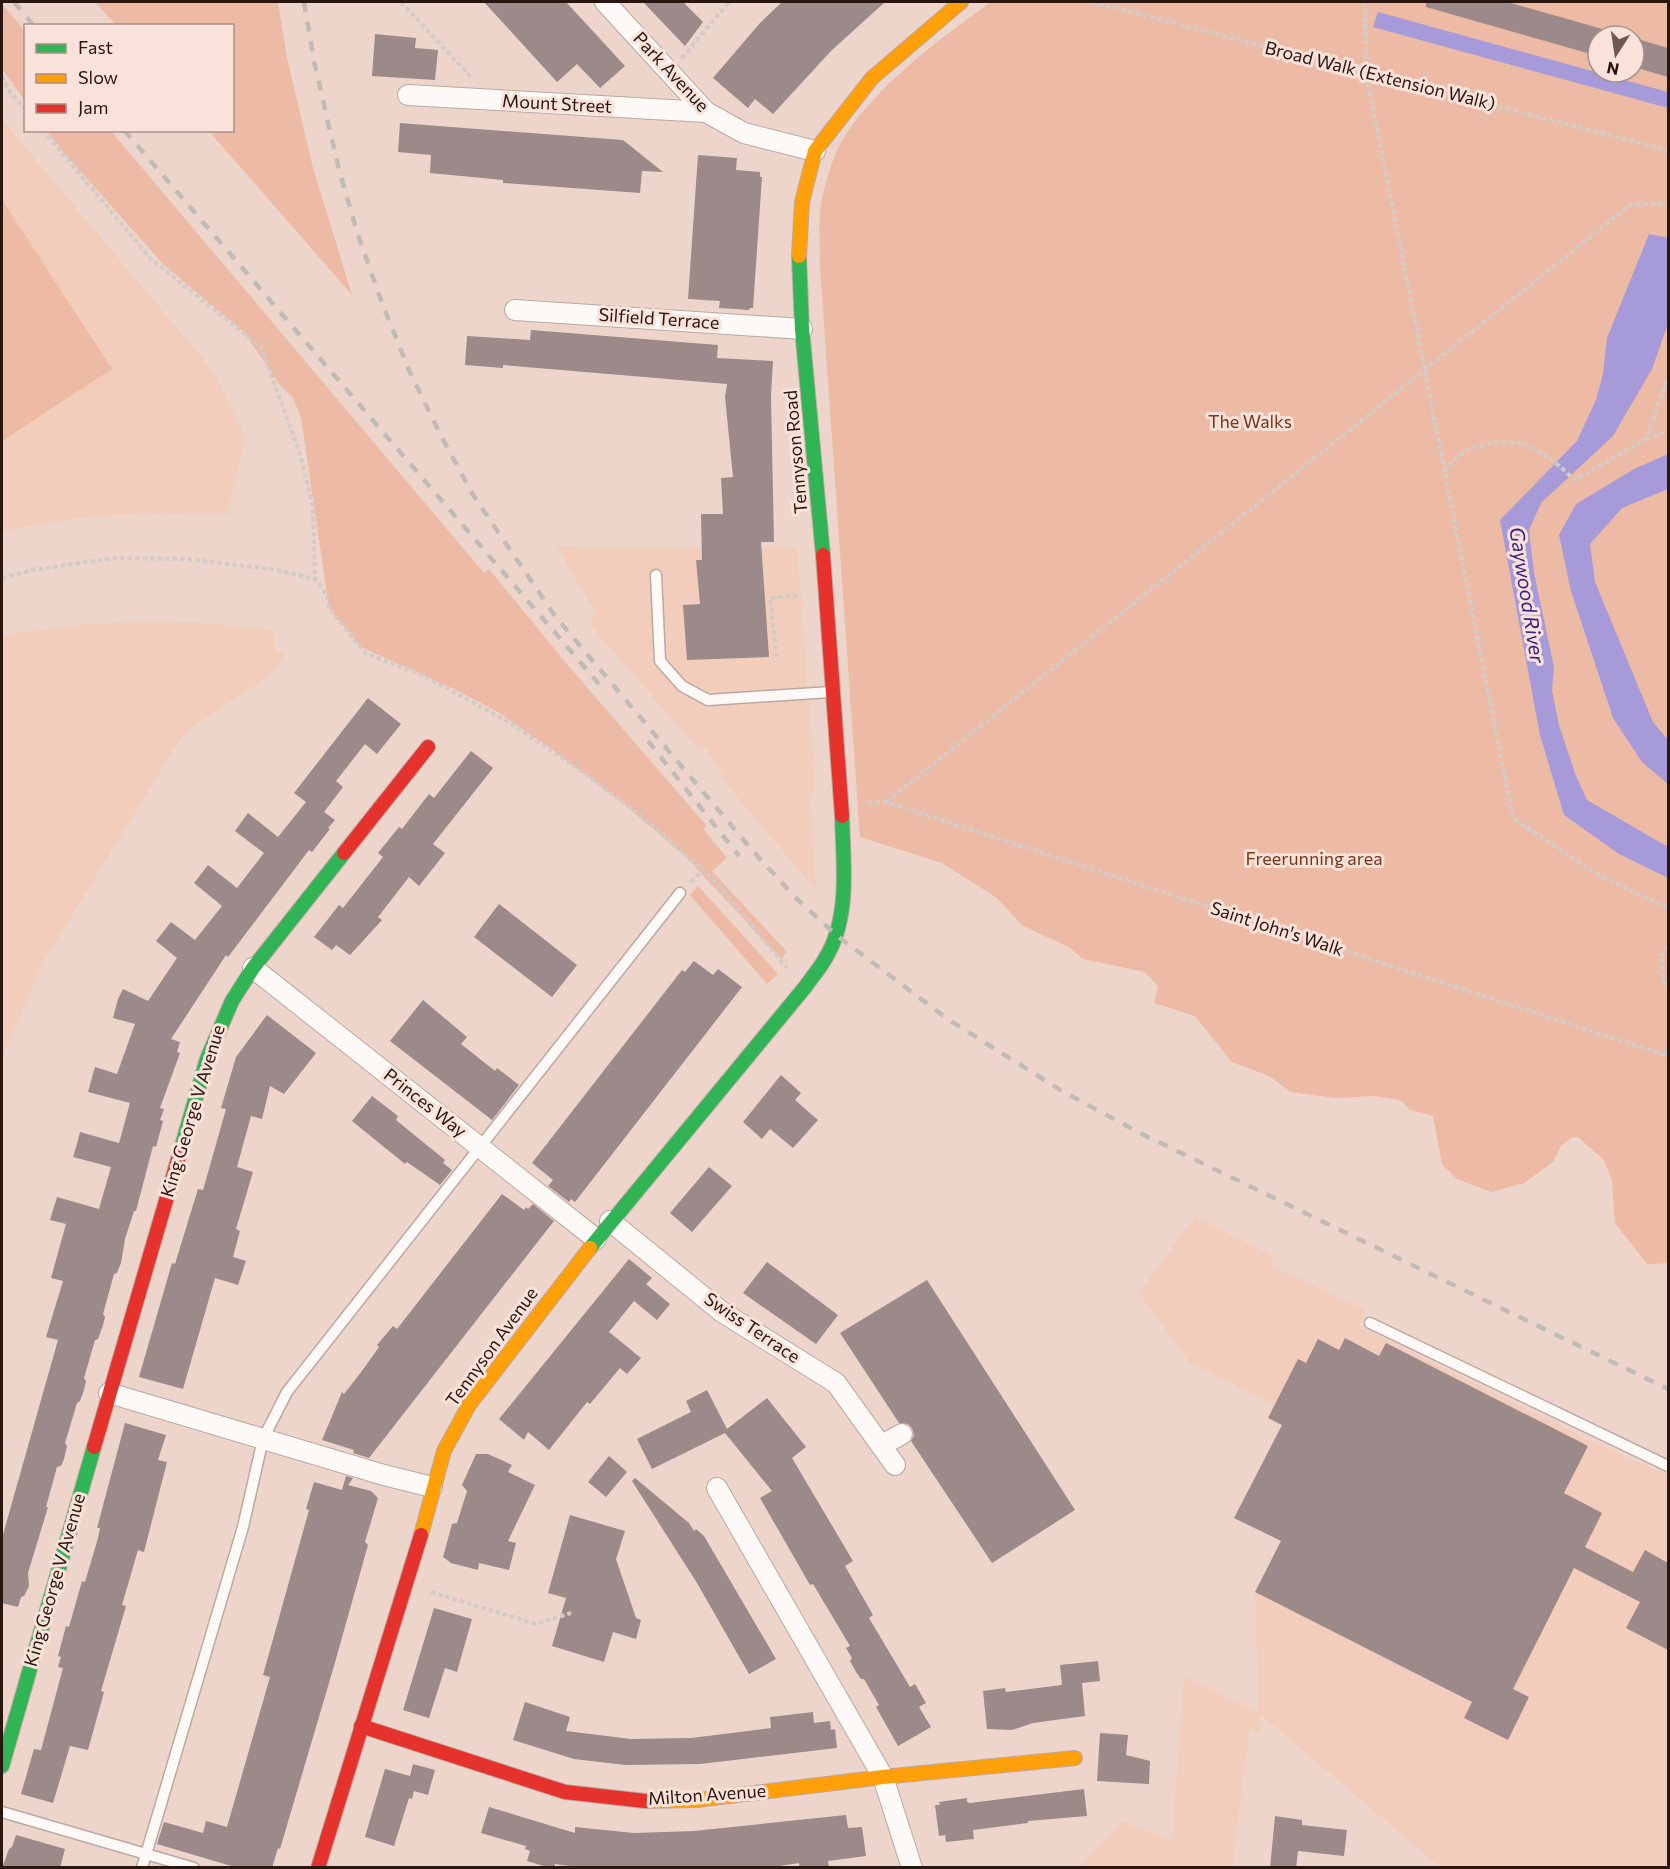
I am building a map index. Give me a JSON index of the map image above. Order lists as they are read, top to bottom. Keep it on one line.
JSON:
{"streets":{"main road":["Tennyson Road","King George V Avenue","Tennyson Avenue","Milton Avenue"],"street":["Park Avenue","Mount Street","Silfield Terrace","Princes Way","Swiss Terrace"],"path":["Broad Walk (Extension Walk)","Saint John's Walk"]},"crossings":[["Park Avenue","Mount Street"],["Park Avenue","Tennyson Road"],["Silfield Terrace","Tennyson Road"],["Tennyson Road","Tennyson Avenue"],["Princes Way","King George V Avenue"],["Princes Way","Tennyson Avenue"],["Swiss Terrace","Tennyson Avenue"],["Tennyson Avenue","Milton Avenue"]],"water":["Gaywood River"],"parks":["The Walks","Freerunning area"],"legend":["Fast","Slow","Jam"],"north":"bottom"}
